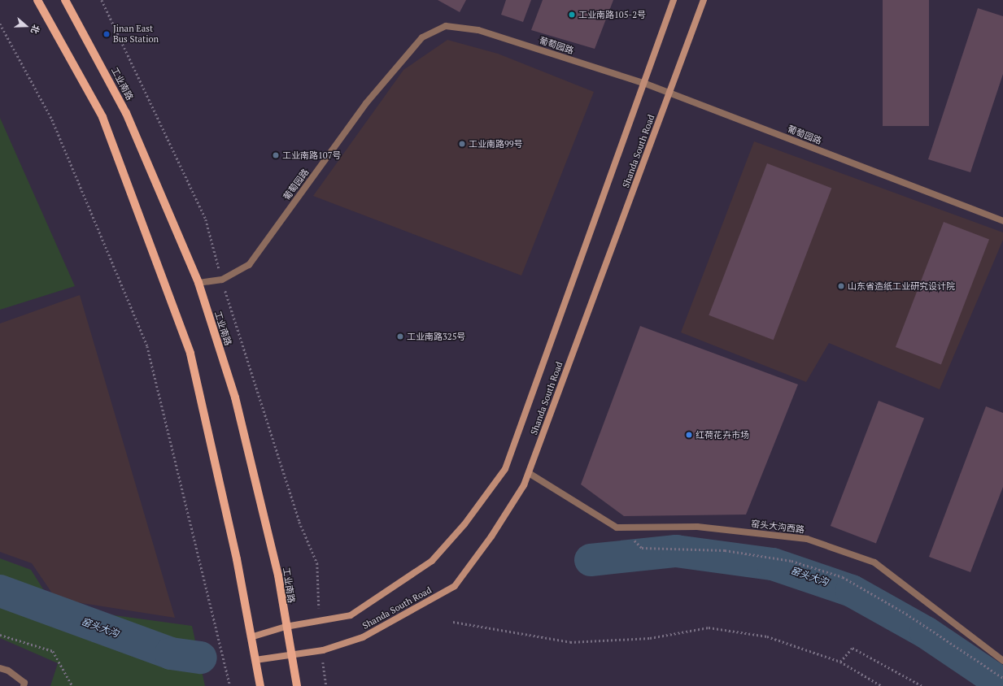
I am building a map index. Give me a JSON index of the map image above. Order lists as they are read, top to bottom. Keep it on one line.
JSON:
{"streets":{"main road":["工业南路","Shanda South Road"],"street":["葡萄园路","窑头大沟西路"]},"crossings":[["葡萄园路","工业南路"],["葡萄园路","Shanda South Road"],["工业南路","Shanda South Road"],["Shanda South Road","窑头大沟西路"]],"water":["窑头大沟"],"places":["工业南路105-2号","Jinan East Bus Station","工业南路99号","工业南路107号","山东省造纸工业研究设计院","工业南路325号","红荷花卉市场"],"north":"right"}
